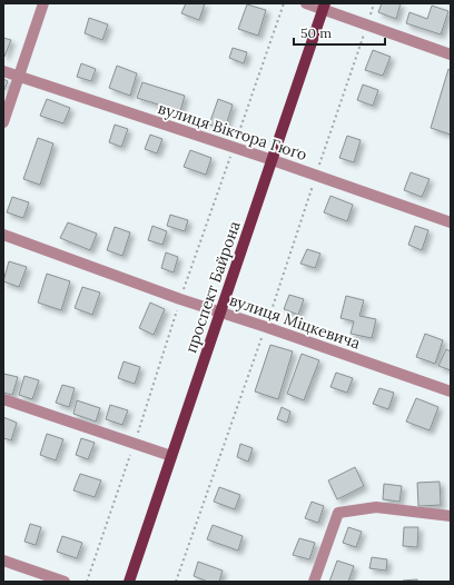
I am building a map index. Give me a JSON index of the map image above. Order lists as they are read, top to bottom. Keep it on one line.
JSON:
{"streets":{"main road":["проспект Байрона"],"street":["вулиця Віктора Гюґо","вулиця Міцкевича"]},"crossings":[["вулиця Віктора Гюґо","проспект Байрона"],["проспект Байрона","вулиця Міцкевича"]],"scale_bar":"50 m"}
